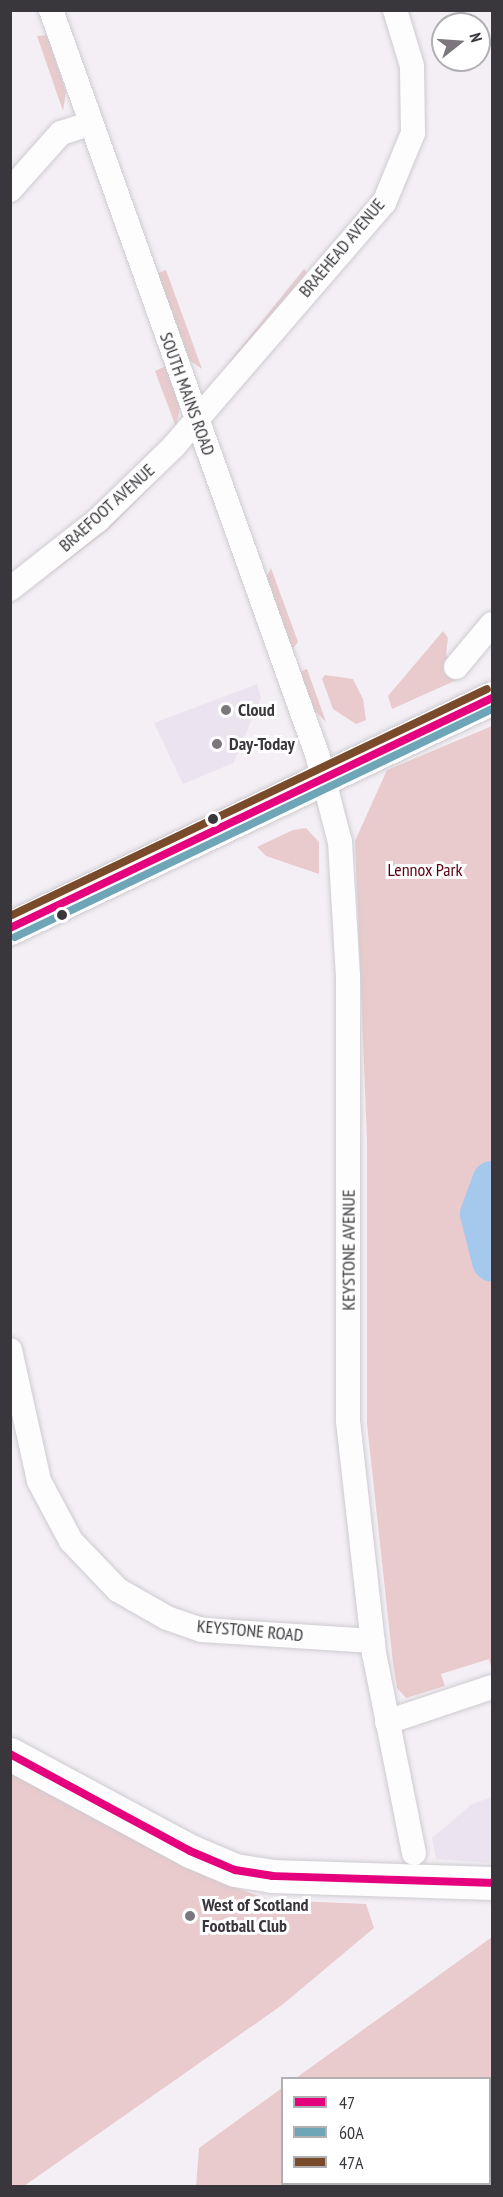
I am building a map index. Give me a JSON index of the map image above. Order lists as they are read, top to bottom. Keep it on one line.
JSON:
{"streets":{"street":["BRAEHEAD AVENUE","SOUTH MAINS ROAD","BRAEFOOT AVENUE","KEYSTONE AVENUE","KEYSTONE ROAD"]},"crossings":[["BRAEHEAD AVENUE","SOUTH MAINS ROAD"],["BRAEHEAD AVENUE","BRAEFOOT AVENUE"],["SOUTH MAINS ROAD","BRAEFOOT AVENUE"],["SOUTH MAINS ROAD","KEYSTONE AVENUE"],["KEYSTONE AVENUE","KEYSTONE ROAD"]],"parks":["Lennox Park"],"places":["Cloud","Day-Today","West of Scotland Football Club"],"lines":["transit line 47A","transit line 47","transit line 60A"],"legend":["47","60A","47A"],"north":"right"}
